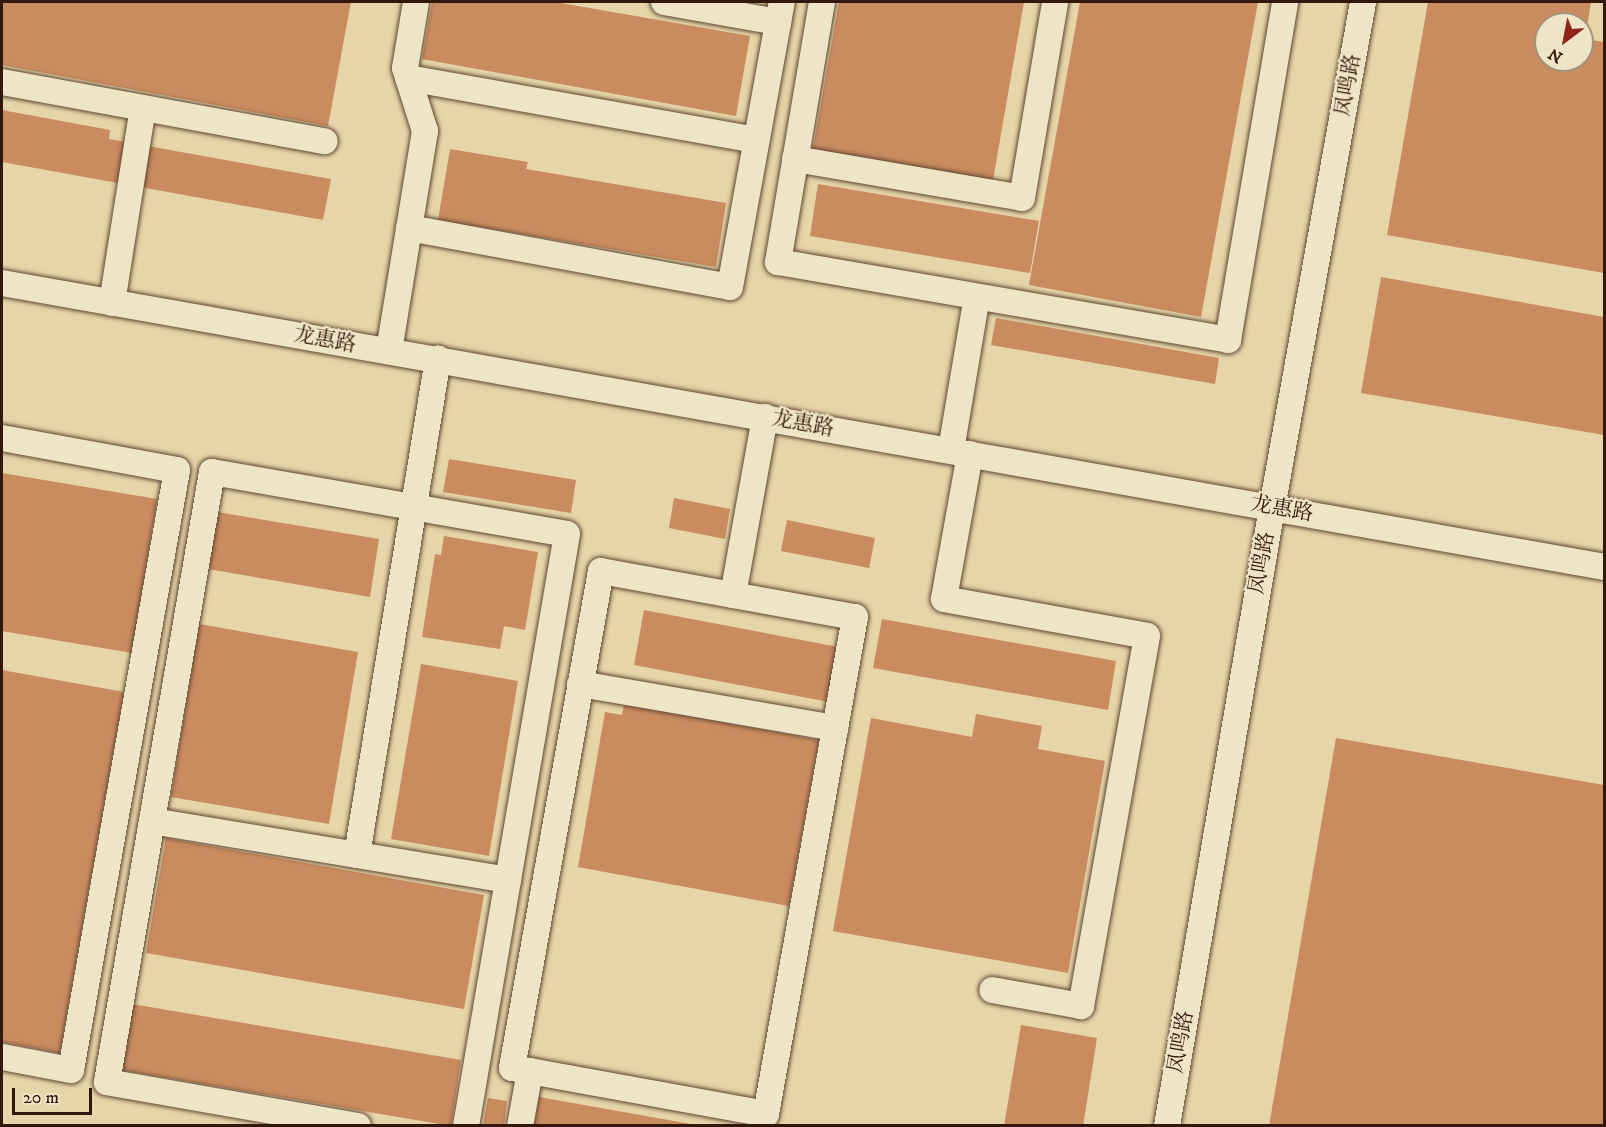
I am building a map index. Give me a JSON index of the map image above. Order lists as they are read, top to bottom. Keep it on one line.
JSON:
{"streets":{"street":["凤鸣路","龙惠路"]},"crossings":[["凤鸣路","龙惠路"]],"scale_bar":"20 m","north":"bottom left"}
